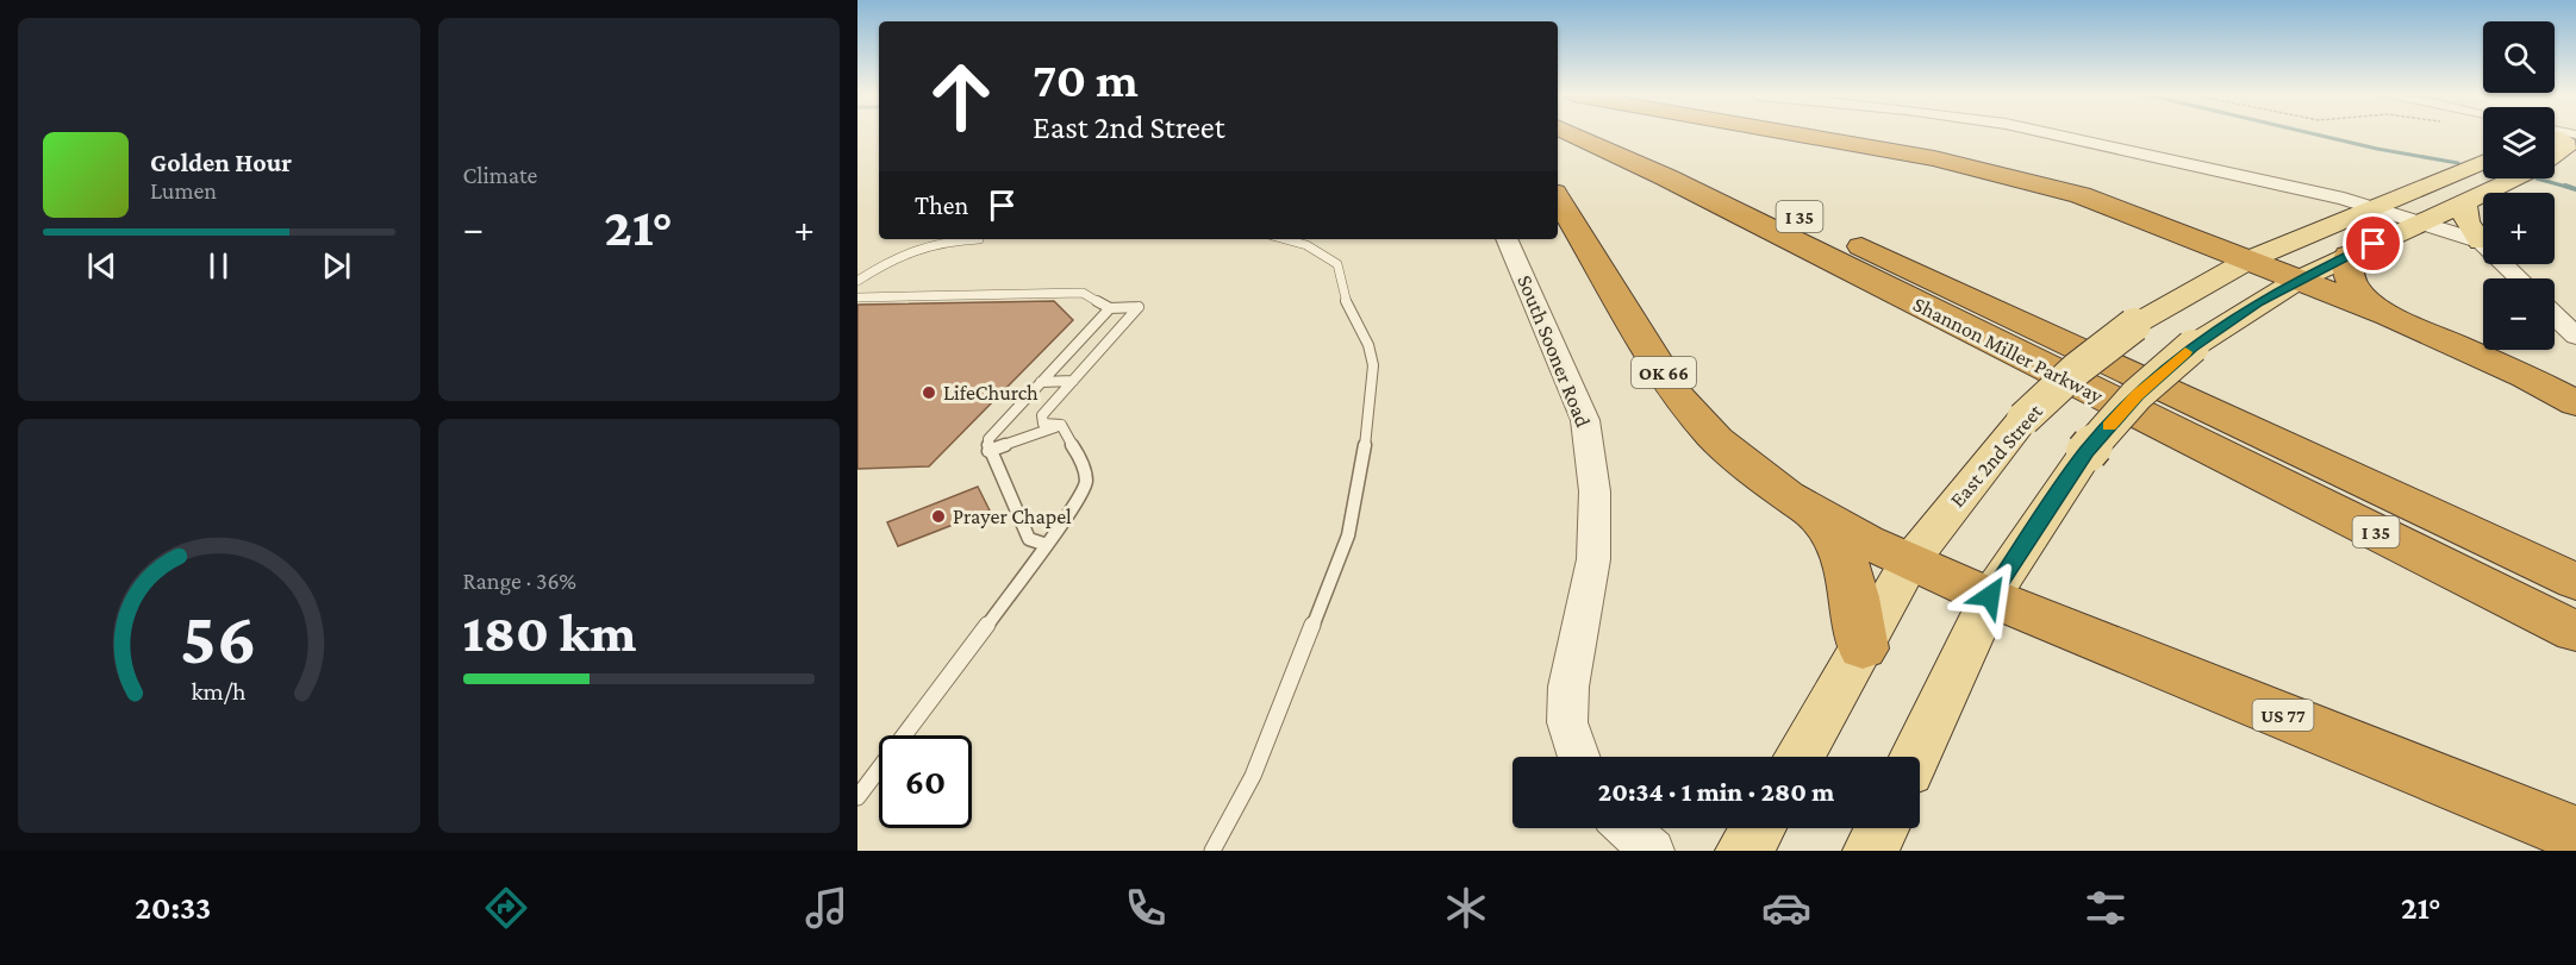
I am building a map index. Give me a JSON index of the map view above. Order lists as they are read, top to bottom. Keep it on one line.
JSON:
{"streets":{"highway":["I 35","Shannon Miller Parkway","OK 66","US 77"],"main road":["East 2nd Street"],"street":["South Sooner Road"]},"crossings":[["OK 66","East 2nd Street"],["East 2nd Street","US 77"]],"places":["LifeChurch","Prayer Chapel"],"page":{"tile":["Climate",["Range · 36%","180 km"]],"map_buttons":["+","−"],"turn":["70 m","East 2nd Street"],"song":["Golden Hour","Lumen"],"then":"Then","heat":["−","21°","+"],"limit":"60","trip":"20:34 · 1 min · 280 m","tabs":["20:33","21°"],"gauge":["56","km/h"]}}
